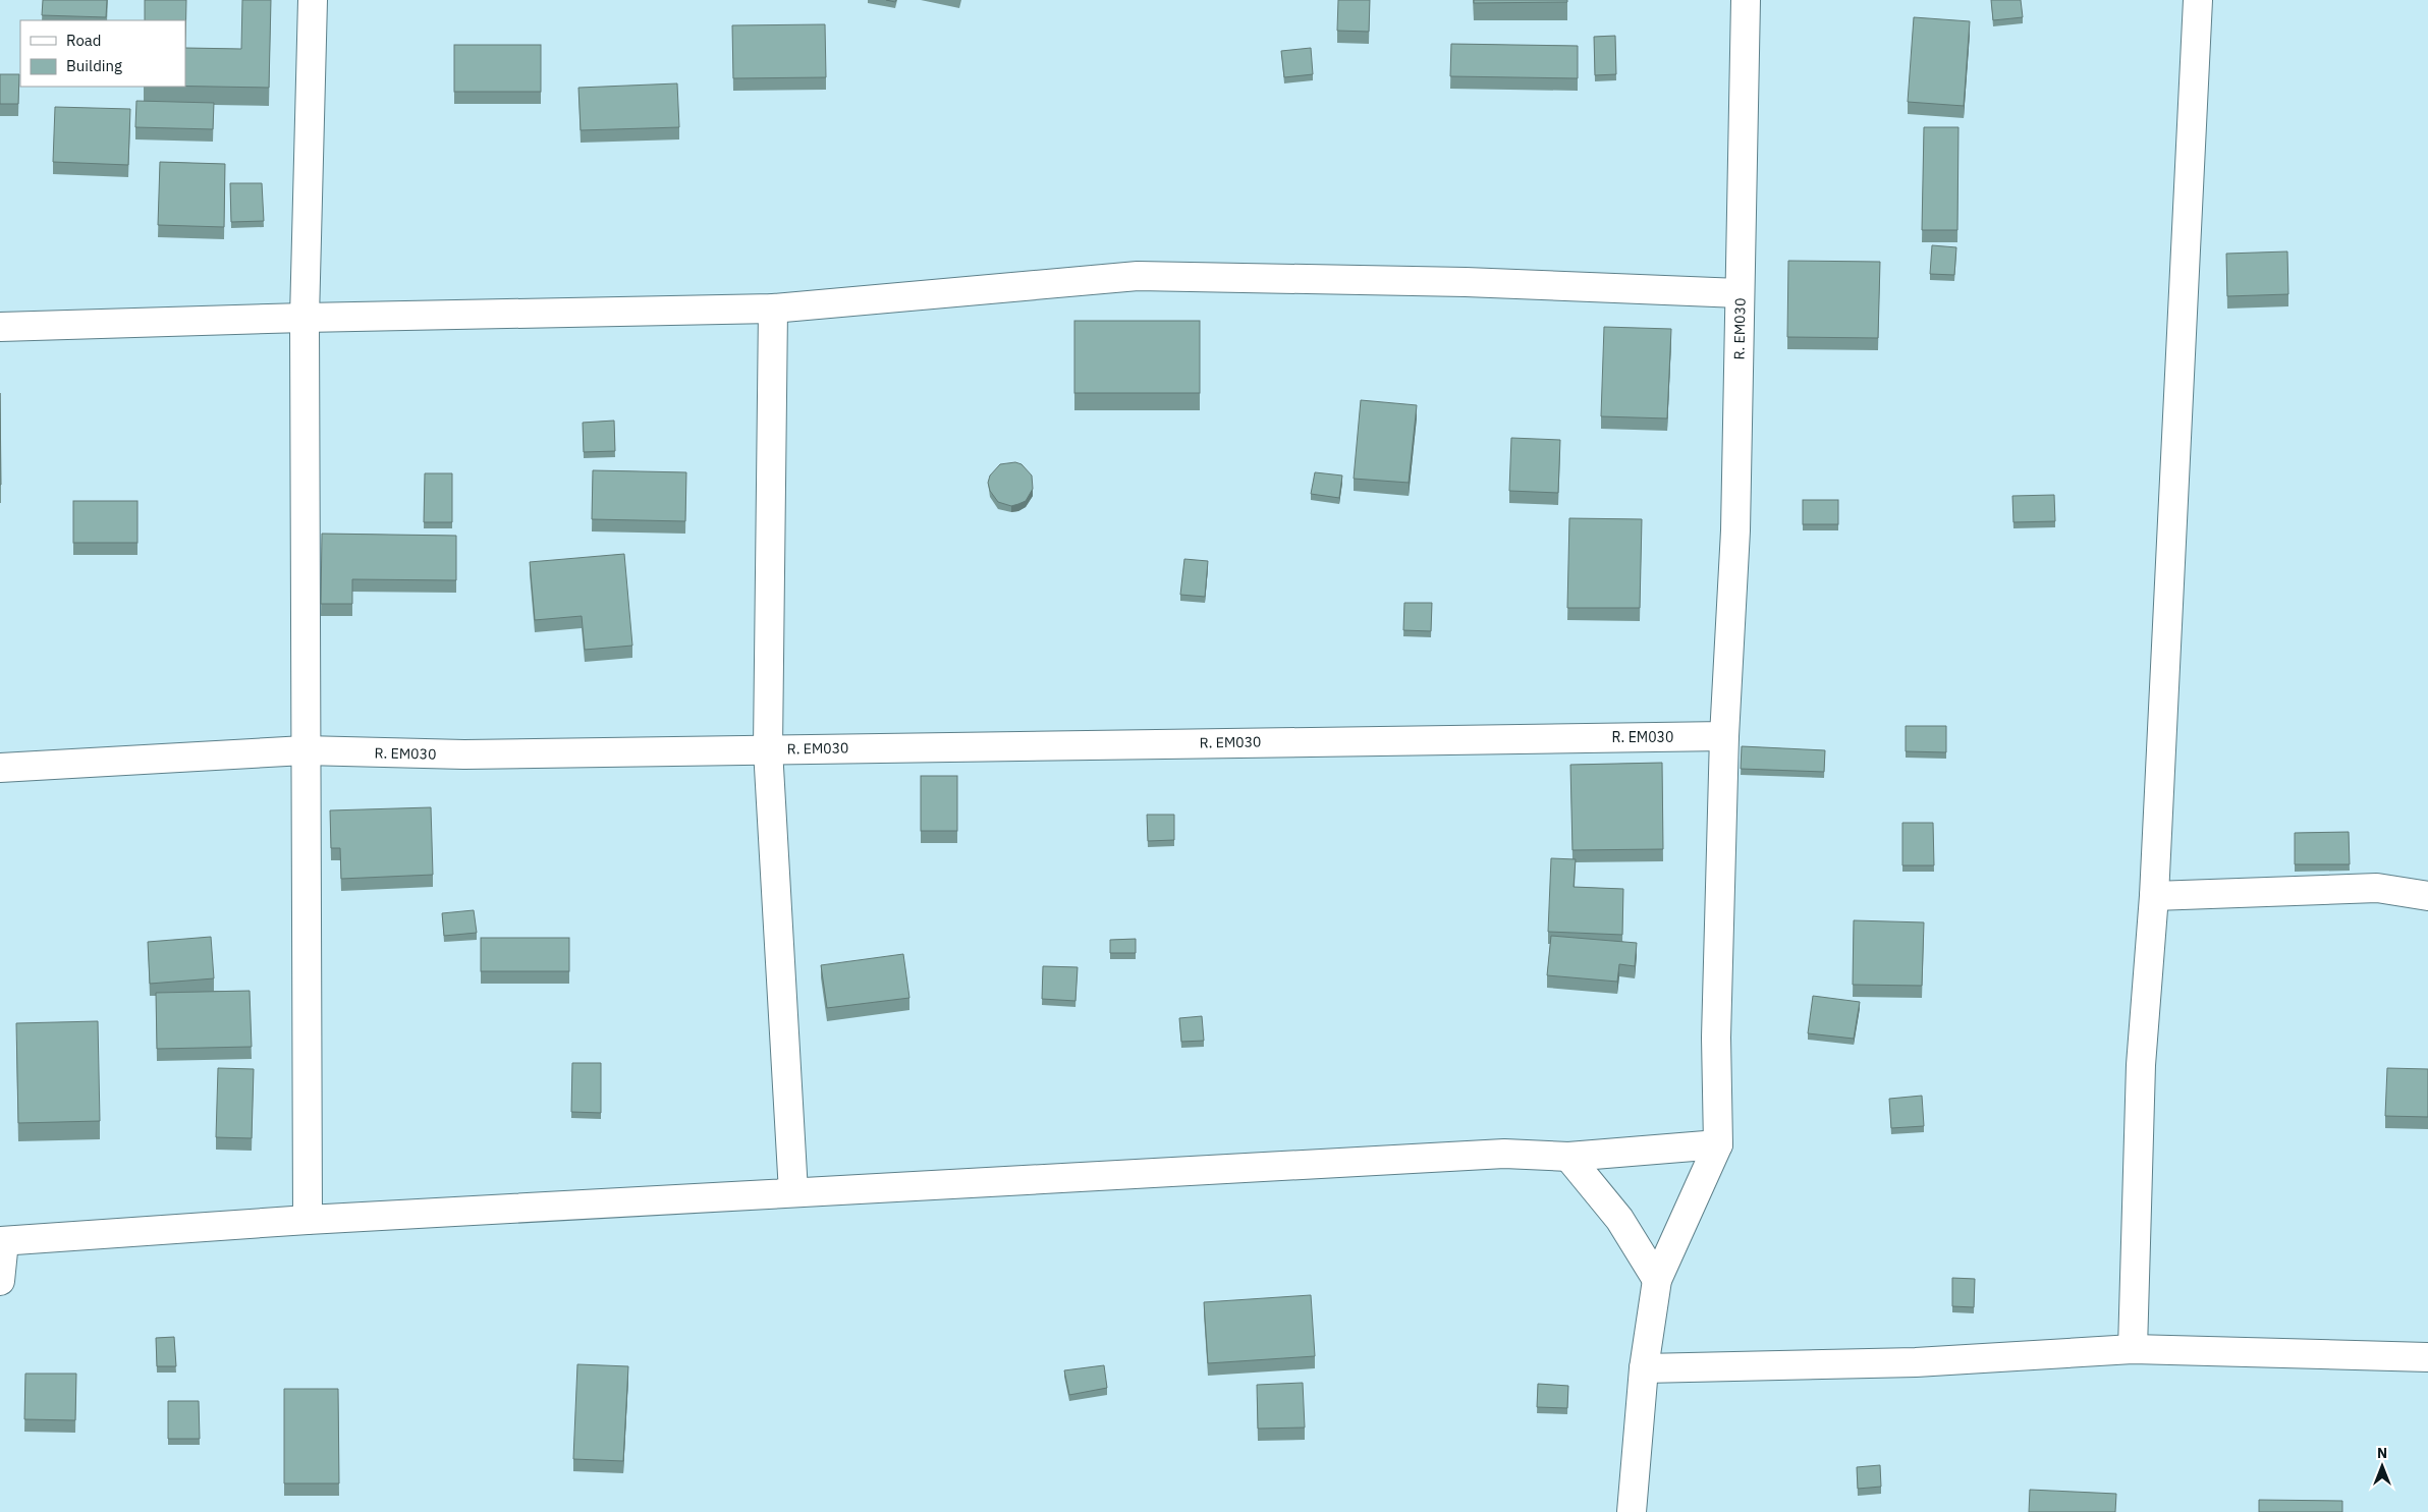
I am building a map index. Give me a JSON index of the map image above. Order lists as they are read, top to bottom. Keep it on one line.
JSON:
{"streets":{"street":["R. EM030"]},"legend":["Road","Building"],"north":"top"}
